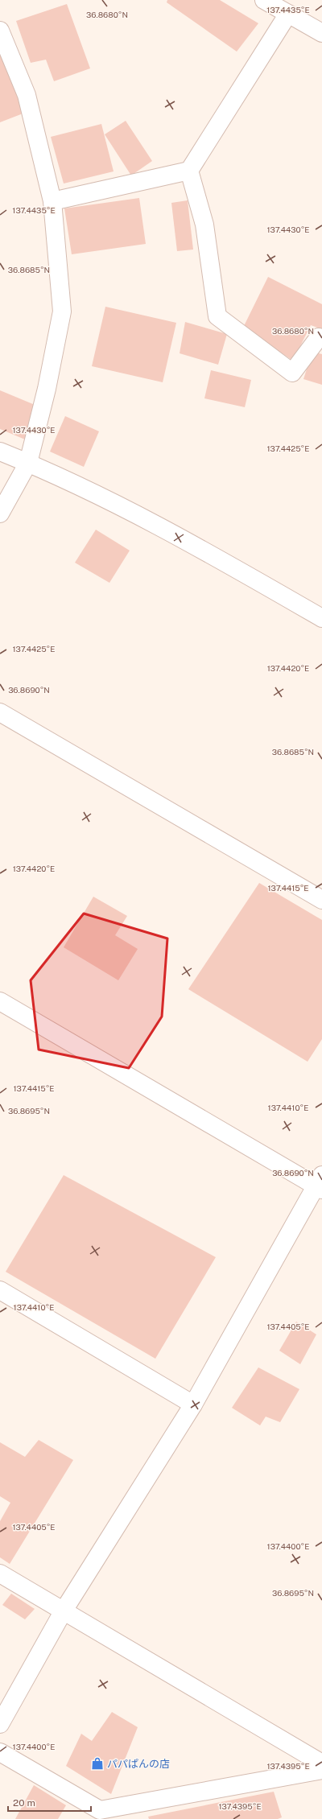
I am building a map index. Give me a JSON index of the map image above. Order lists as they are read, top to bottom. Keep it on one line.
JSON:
{"places":{"shop":["パパぱんの店"]},"scale_bar":"20 m","coordinates":["137.4435°E","36.8680°N","137.4430°E","36.8685°N","137.4425°E","137.4420°E","36.8690°N","137.4415°E","137.4410°E","36.8695°N","137.4405°E","137.4400°E","137.4395°E"]}
